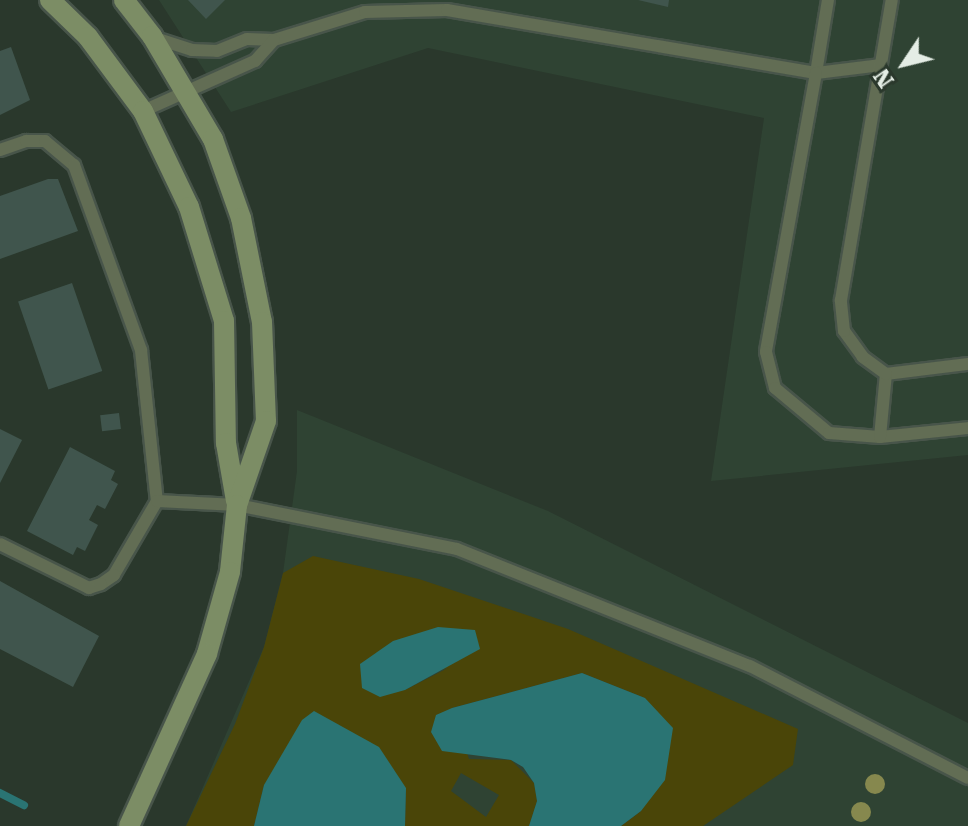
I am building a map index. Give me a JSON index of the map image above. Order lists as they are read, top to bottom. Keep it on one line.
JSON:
{"north":"bottom left"}
